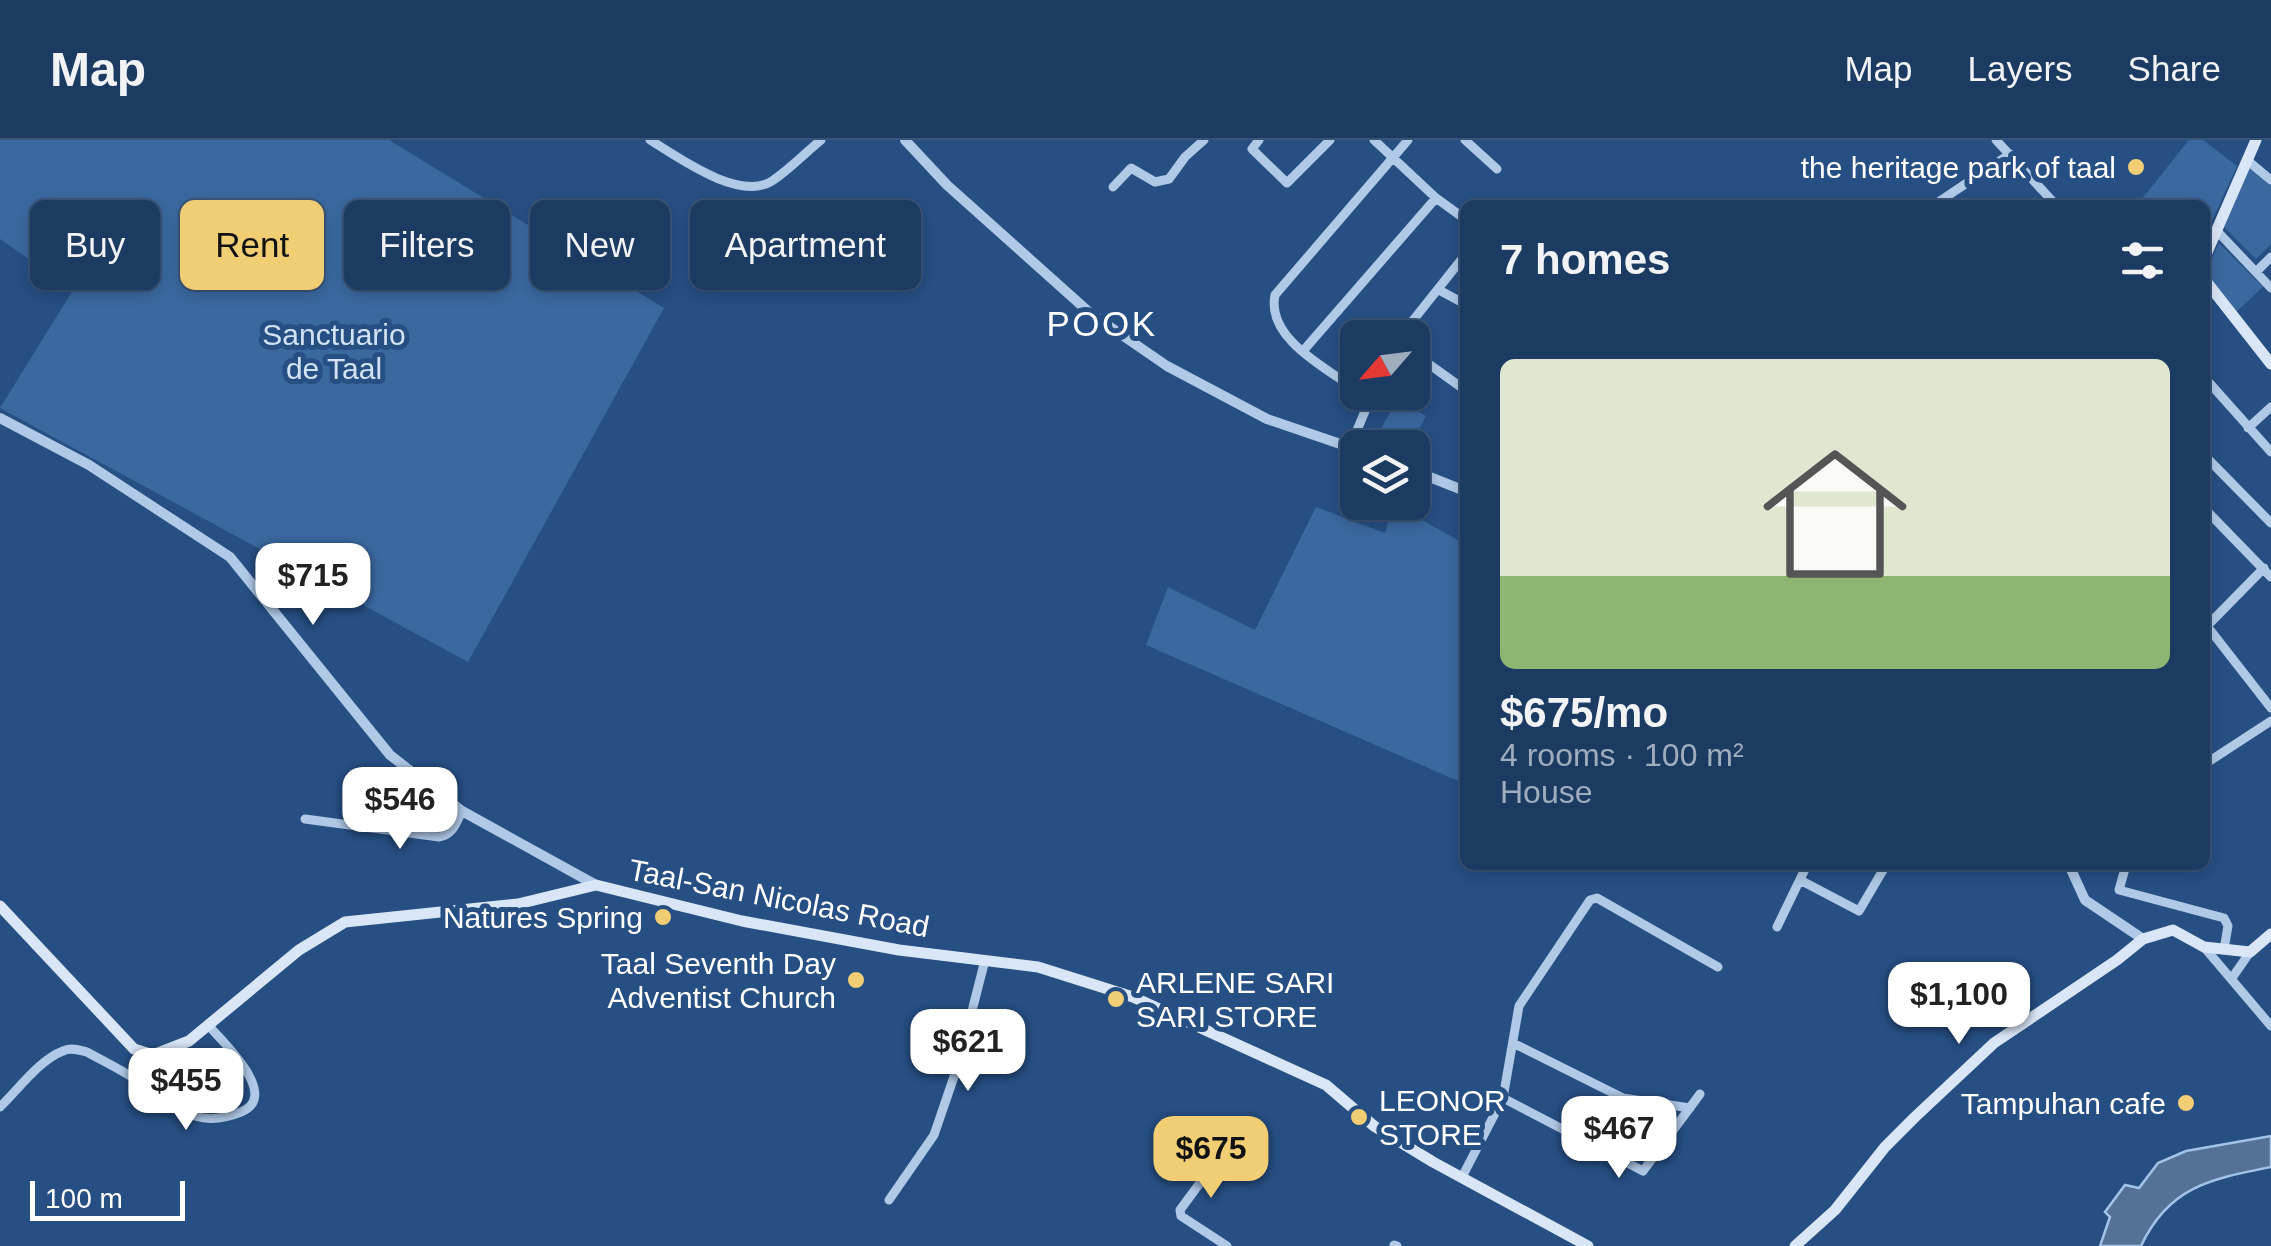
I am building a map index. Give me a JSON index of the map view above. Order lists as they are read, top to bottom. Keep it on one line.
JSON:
{"streets":{"main road":["Taal-San Nicolas Road"]},"districts":["POOK"],"parks":["Sanctuario de Taal"],"places":["the heritage park of taal","Natures Spring","Taal Seventh Day Adventist Church","ARLENE SARI SARI STORE","Tampuhan cafe","LEONOR STORE"],"scale_bar":"100 m","north":"bottom left","page":{"header":"Map","nav":["Map","Layers","Share"],"chip":["Buy","Rent","Filters","New","Apartment"],"heading":"7 homes","list":[{"name":"$675/mo","note":"4 rooms · 100 m² · House"}],"price":["$715","$546","$1,100","$621","$455","$467","$675"],"scale":"100 m"}}
